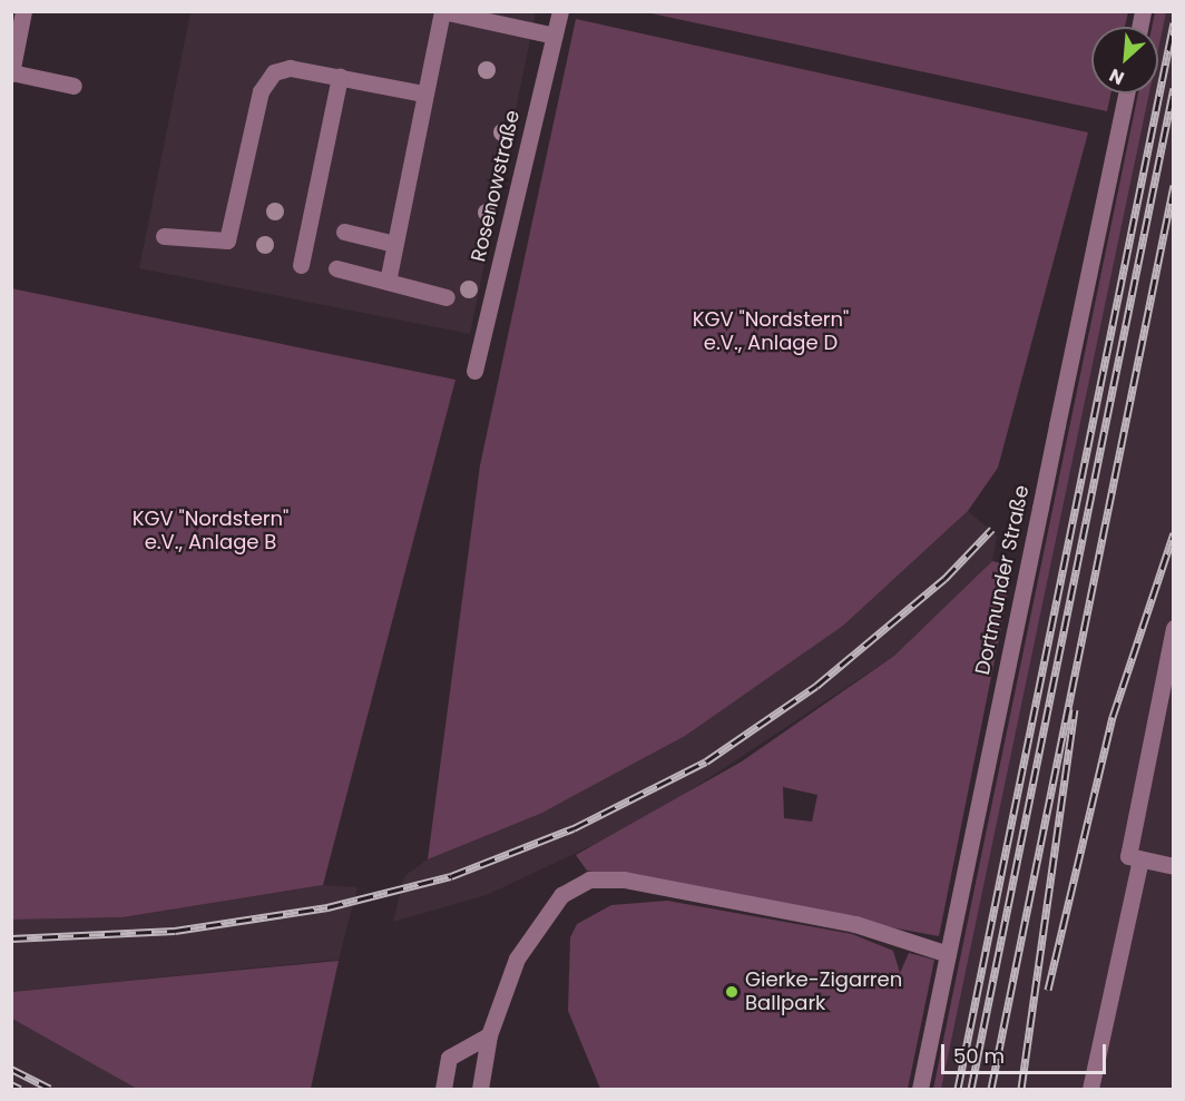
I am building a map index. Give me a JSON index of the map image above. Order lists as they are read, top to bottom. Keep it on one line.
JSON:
{"streets":{"street":["Rosenowstraße","Dortmunder Straße"]},"parks":["KGV \"Nordstern\" e.V., Anlage D","KGV \"Nordstern\" e.V., Anlage B"],"places":["Gierke-Zigarren Ballpark"],"scale_bar":"50 m","north":"bottom left"}
